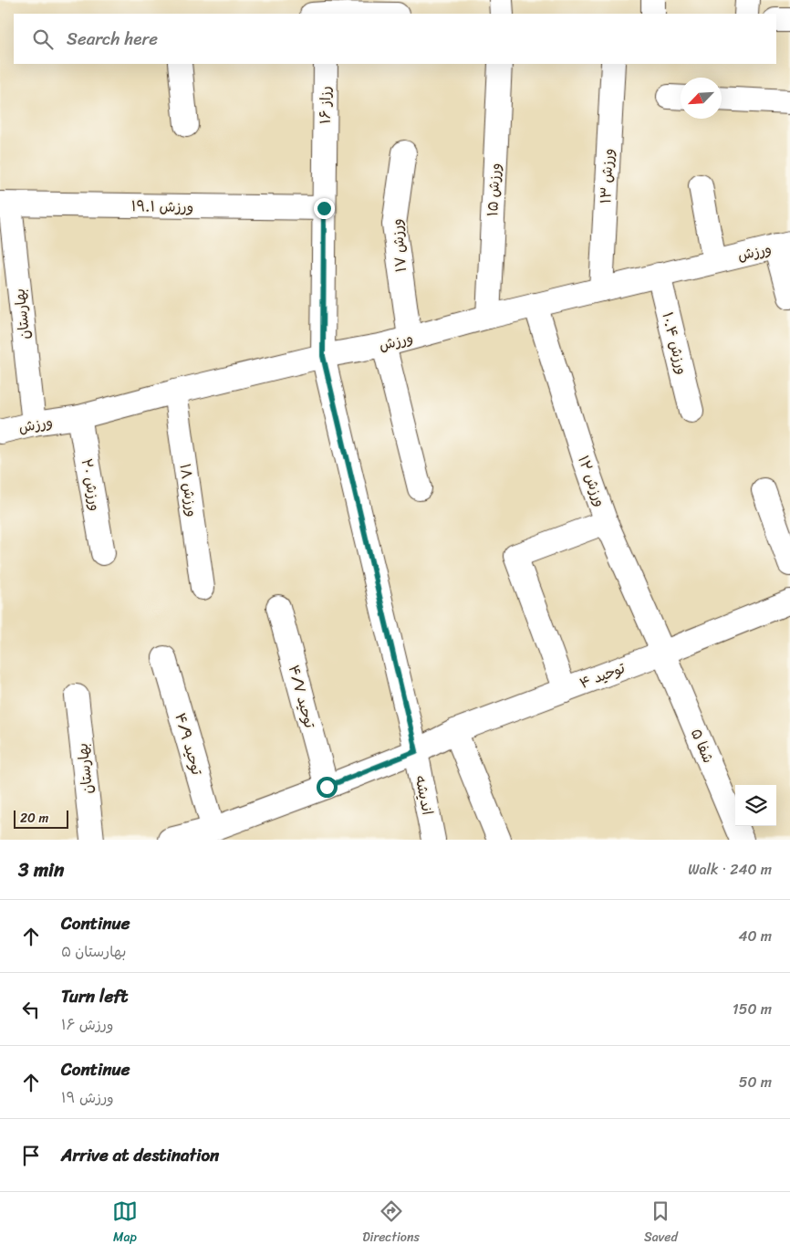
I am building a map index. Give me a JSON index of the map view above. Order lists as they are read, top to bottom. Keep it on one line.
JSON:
{"streets":{"street":["رزاز ۱۶","ورزش ۱۳","ورزش ۱۵","ورزش ۱۹.۱","ورزش ۱۷","ورزش","بهارستان","ورزش ۱۰.۴","ورزش ۱۲","ورزش ۲۰","ورزش ۱۸","توحید ۴","توحید ۴/۷","توحید ۴/۹","شفا ۵","اندیشه"]},"crossings":[["رزاز ۱۶","ورزش ۱۹.۱"],["رزاز ۱۶","ورزش"],["رزاز ۱۶","اندیشه"],["ورزش ۱۳","ورزش"],["ورزش ۱۵","ورزش"],["ورزش ۱۹.۱","بهارستان"],["ورزش ۱۷","ورزش"],["ورزش","بهارستان"],["ورزش","ورزش ۱۰.۴"],["ورزش","ورزش ۱۲"],["ورزش","ورزش ۲۰"],["ورزش","ورزش ۱۸"],["ورزش","اندیشه"],["ورزش ۱۲","توحید ۴"],["ورزش ۱۲","شفا ۵"],["توحید ۴","توحید ۴/۷"],["توحید ۴","توحید ۴/۹"],["توحید ۴","شفا ۵"],["توحید ۴","اندیشه"]],"scale_bar":"20 m","north":"bottom left","page":{"search":"Search here","scale":"20 m","heading":["3 min","Walk · 240 m"],"list":[["Continue","بهارستان ۵","40 m"],["Turn left","ورزش ۱۶","150 m"],["Continue","ورزش ۱۹","50 m"],"Arrive at destination"],"nav":["Map","Directions","Saved"]}}
